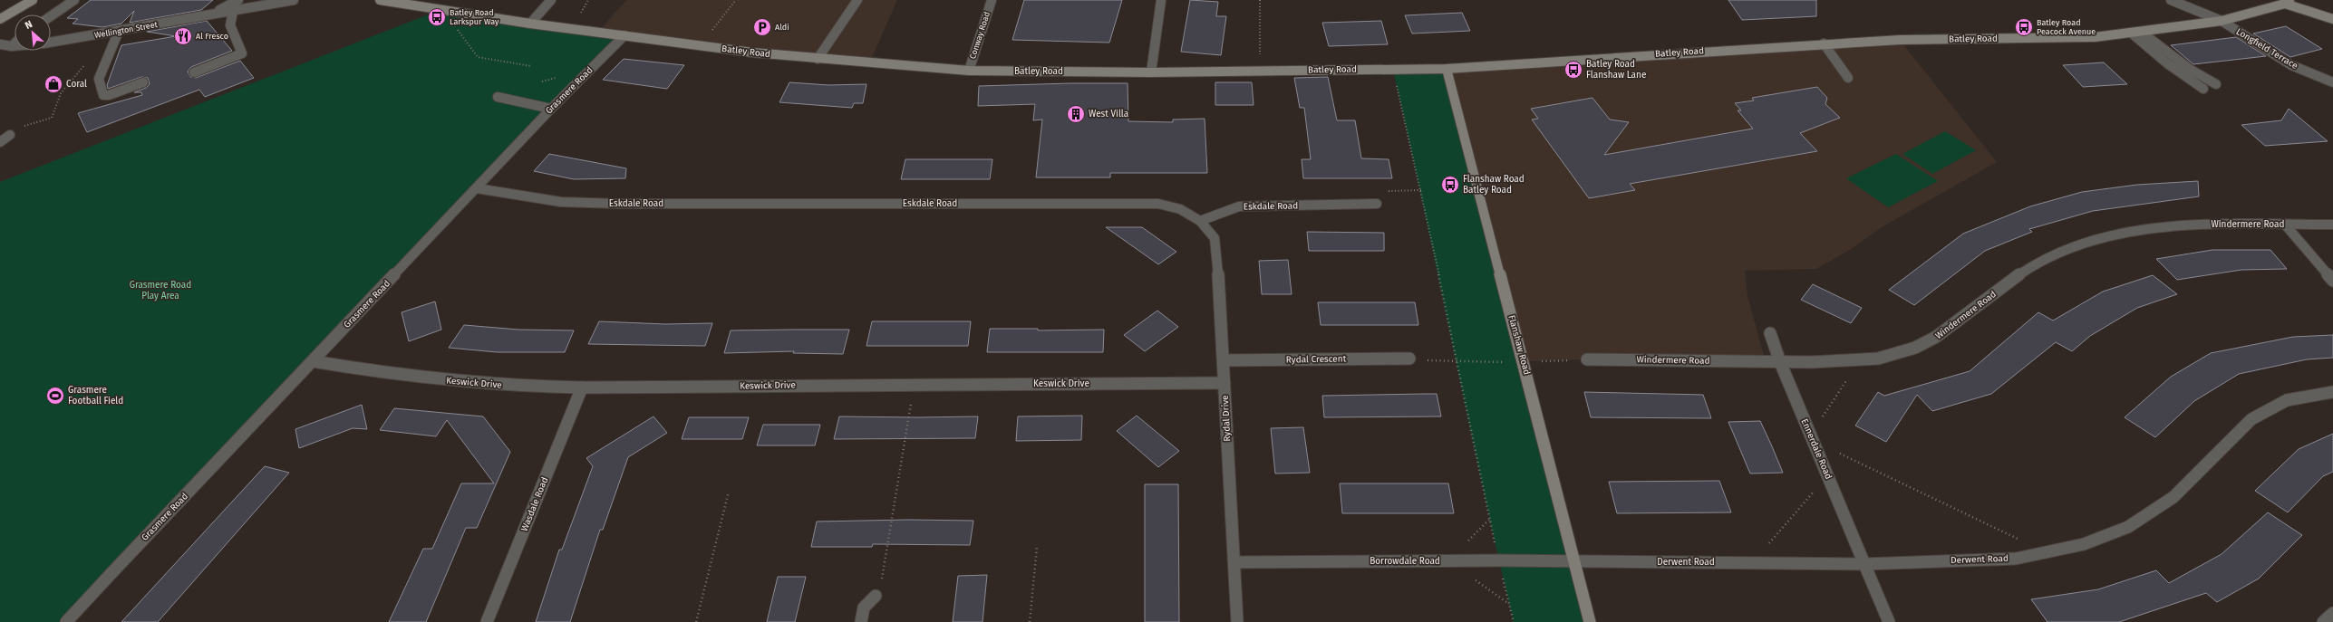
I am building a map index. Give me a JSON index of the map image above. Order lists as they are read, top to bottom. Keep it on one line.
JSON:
{"streets":{"street":["Wellington Street","Conway Road","Batley Road","Longfield Terrace","Grasmere Road","Eskdale Road","Windermere Road","Flanshaw Road","Rydal Crescent","Keswick Drive","Rydal Drive","Ennerdale Road","Wasdale Road","Derwent Road","Borrowdale Road"]},"crossings":[["Conway Road","Batley Road"],["Batley Road","Longfield Terrace"],["Batley Road","Grasmere Road"],["Batley Road","Flanshaw Road"],["Grasmere Road","Eskdale Road"],["Grasmere Road","Keswick Drive"],["Eskdale Road","Rydal Drive"],["Windermere Road","Ennerdale Road"],["Flanshaw Road","Derwent Road"],["Flanshaw Road","Borrowdale Road"],["Rydal Crescent","Rydal Drive"],["Keswick Drive","Rydal Drive"],["Keswick Drive","Wasdale Road"],["Rydal Drive","Borrowdale Road"],["Ennerdale Road","Derwent Road"],["Derwent Road","Borrowdale Road"]],"parks":["Grasmere Road Play Area"],"places":{"bus stop":["Batley Road Larkspur Way","Batley Road Peacock Avenue","Batley Road Flanshaw Lane","Flanshaw Road Batley Road"],"parking":["Aldi"],"restaurant":["Al Fresco"],"shop":["Coral"],"building":["West Villa"],"sports":["Grasmere Football Field"]},"north":"top left"}
